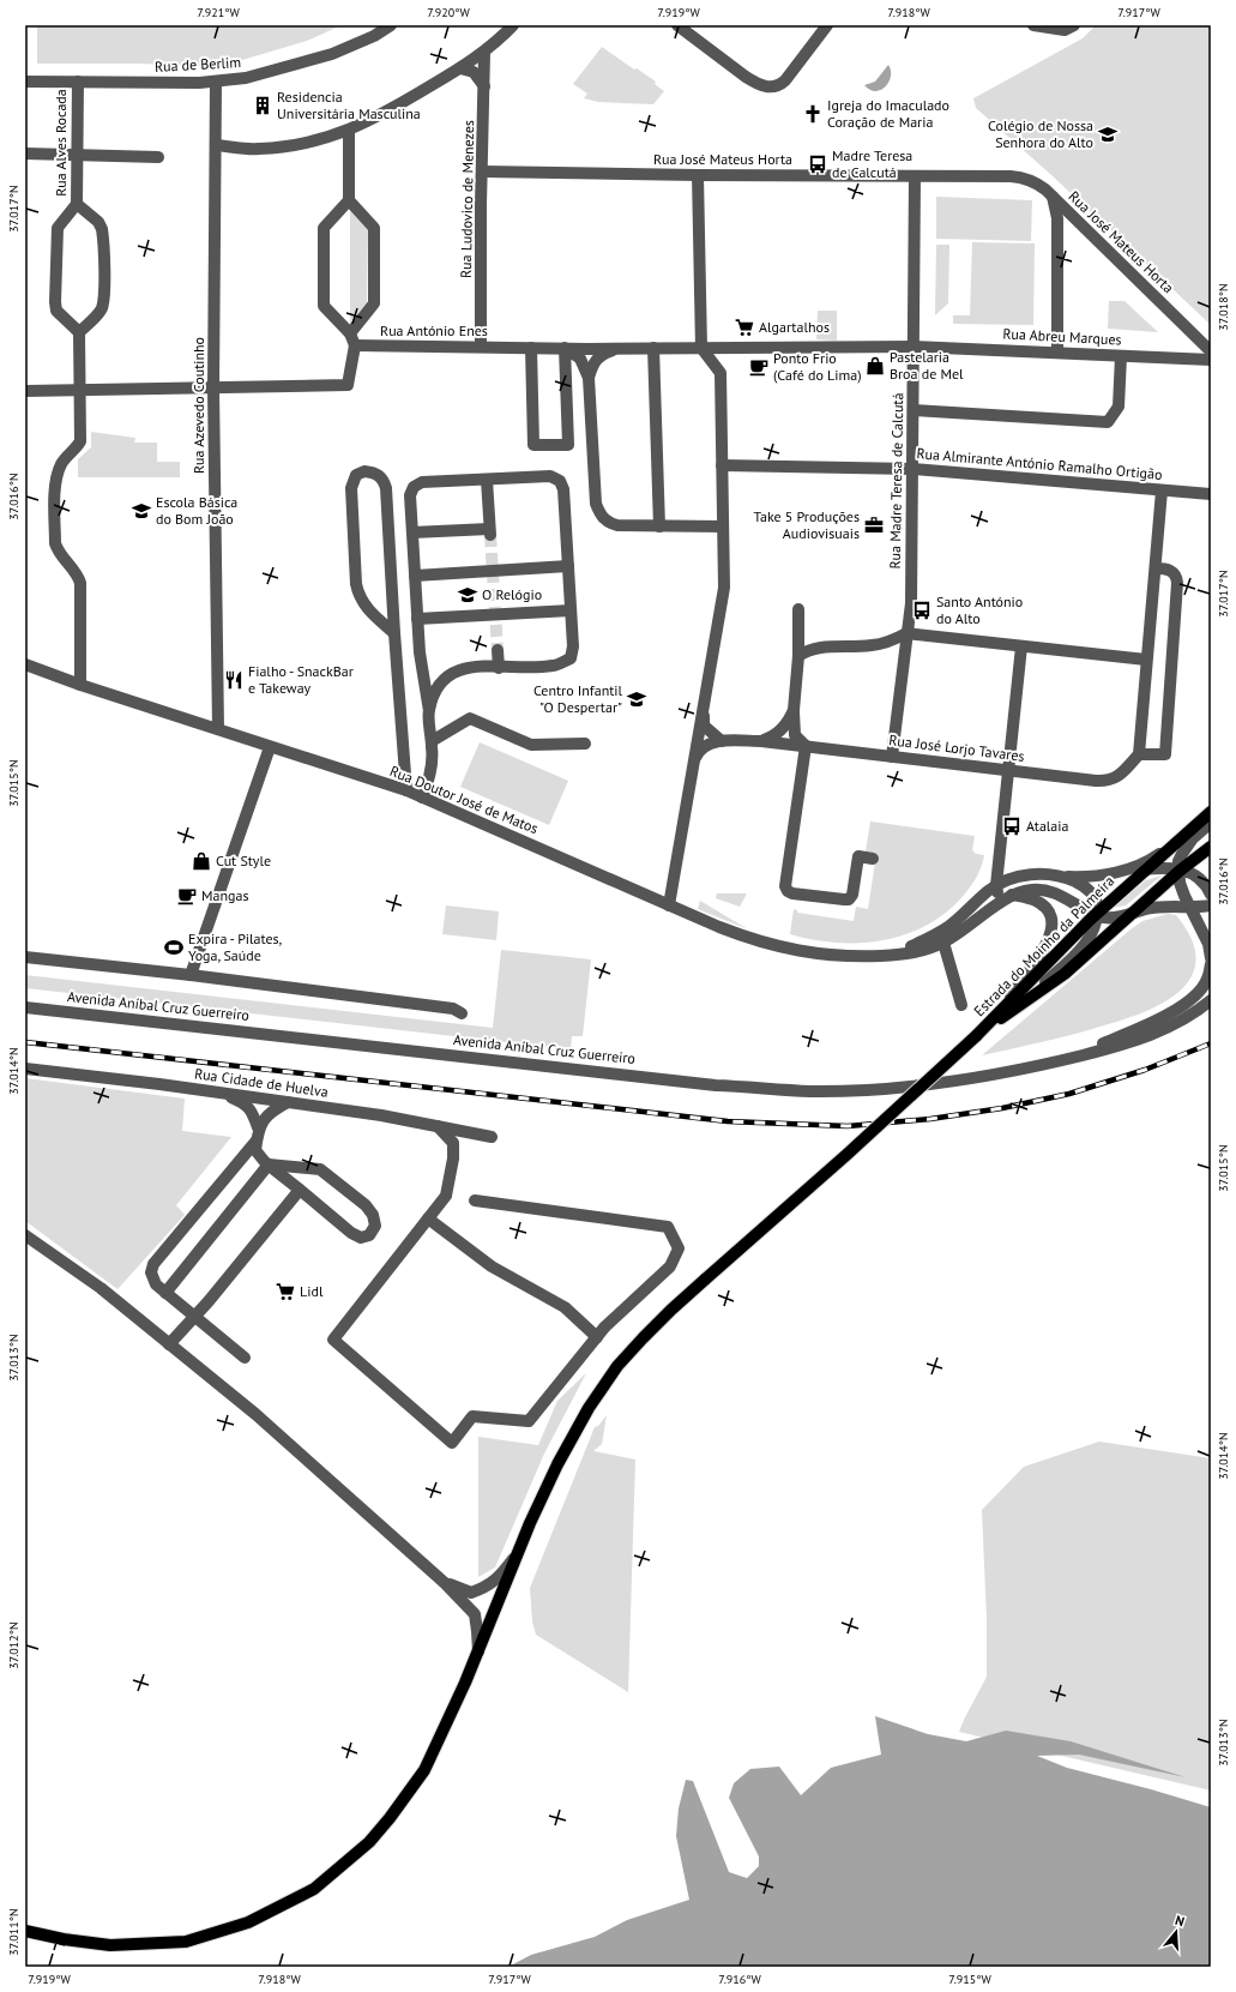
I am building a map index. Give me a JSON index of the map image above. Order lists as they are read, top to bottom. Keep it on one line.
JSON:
{"streets":{"main road":["Estrada do Moinho da Palmeira"],"street":["Rua de Berlim","Rua Alves Rocada","Rua José Mateus Horta","Rua Ludovico de Menezes","Rua António Enes","Rua Abreu Marques","Rua Azevedo Coutinho","Rua Almirante António Ramalho Ortigão","Rua Madre Teresa de Calcutá","Rua José Lorjo Tavares","Rua Doutor José de Matos","Avenida Aníbal Cruz Guerreiro","Rua Cidade de Huelva"]},"crossings":[["Rua de Berlim","Rua Alves Rocada"],["Rua de Berlim","Rua Azevedo Coutinho"],["Rua José Mateus Horta","Rua Ludovico de Menezes"],["Rua José Mateus Horta","Rua Madre Teresa de Calcutá"],["Rua Ludovico de Menezes","Rua António Enes"],["Rua António Enes","Rua Abreu Marques"],["Rua Abreu Marques","Rua Madre Teresa de Calcutá"],["Rua Azevedo Coutinho","Rua Doutor José de Matos"],["Rua Almirante António Ramalho Ortigão","Rua Madre Teresa de Calcutá"],["Rua Madre Teresa de Calcutá","Rua José Lorjo Tavares"]],"places":{"building":["Residencia Universitária Masculina"],"church":["Igreja do Imaculado Coração de Maria"],"school or university":["Colégio de Nossa Senhora do Alto","Escola Básica do Bom João","O Relógio","Centro Infantil \"O Despertar\""],"bus stop":["Madre Teresa de Calcutá","Santo António do Alto","Atalaia"],"supermarket":["Algartalhos","Lidl"],"shop":["Pastelaria Broa de Mel","Cut Style"],"cafe":["Ponto Frio (Café do Lima)","Mangas"],"office":["Take 5 Produções Audiovisuais"],"restaurant":["Fialho - SnackBar e Takeway"],"sports":["Expira - Pilates, Yoga, Saúde"]},"north":"top","coordinates":["7.921°W","7.920°W","7.919°W","7.918°W","7.917°W","37.017°N","37.018°N","37.016°N","37.015°N","37.014°N","37.013°N","37.012°N","37.011°N","7.916°W","7.915°W"]}
